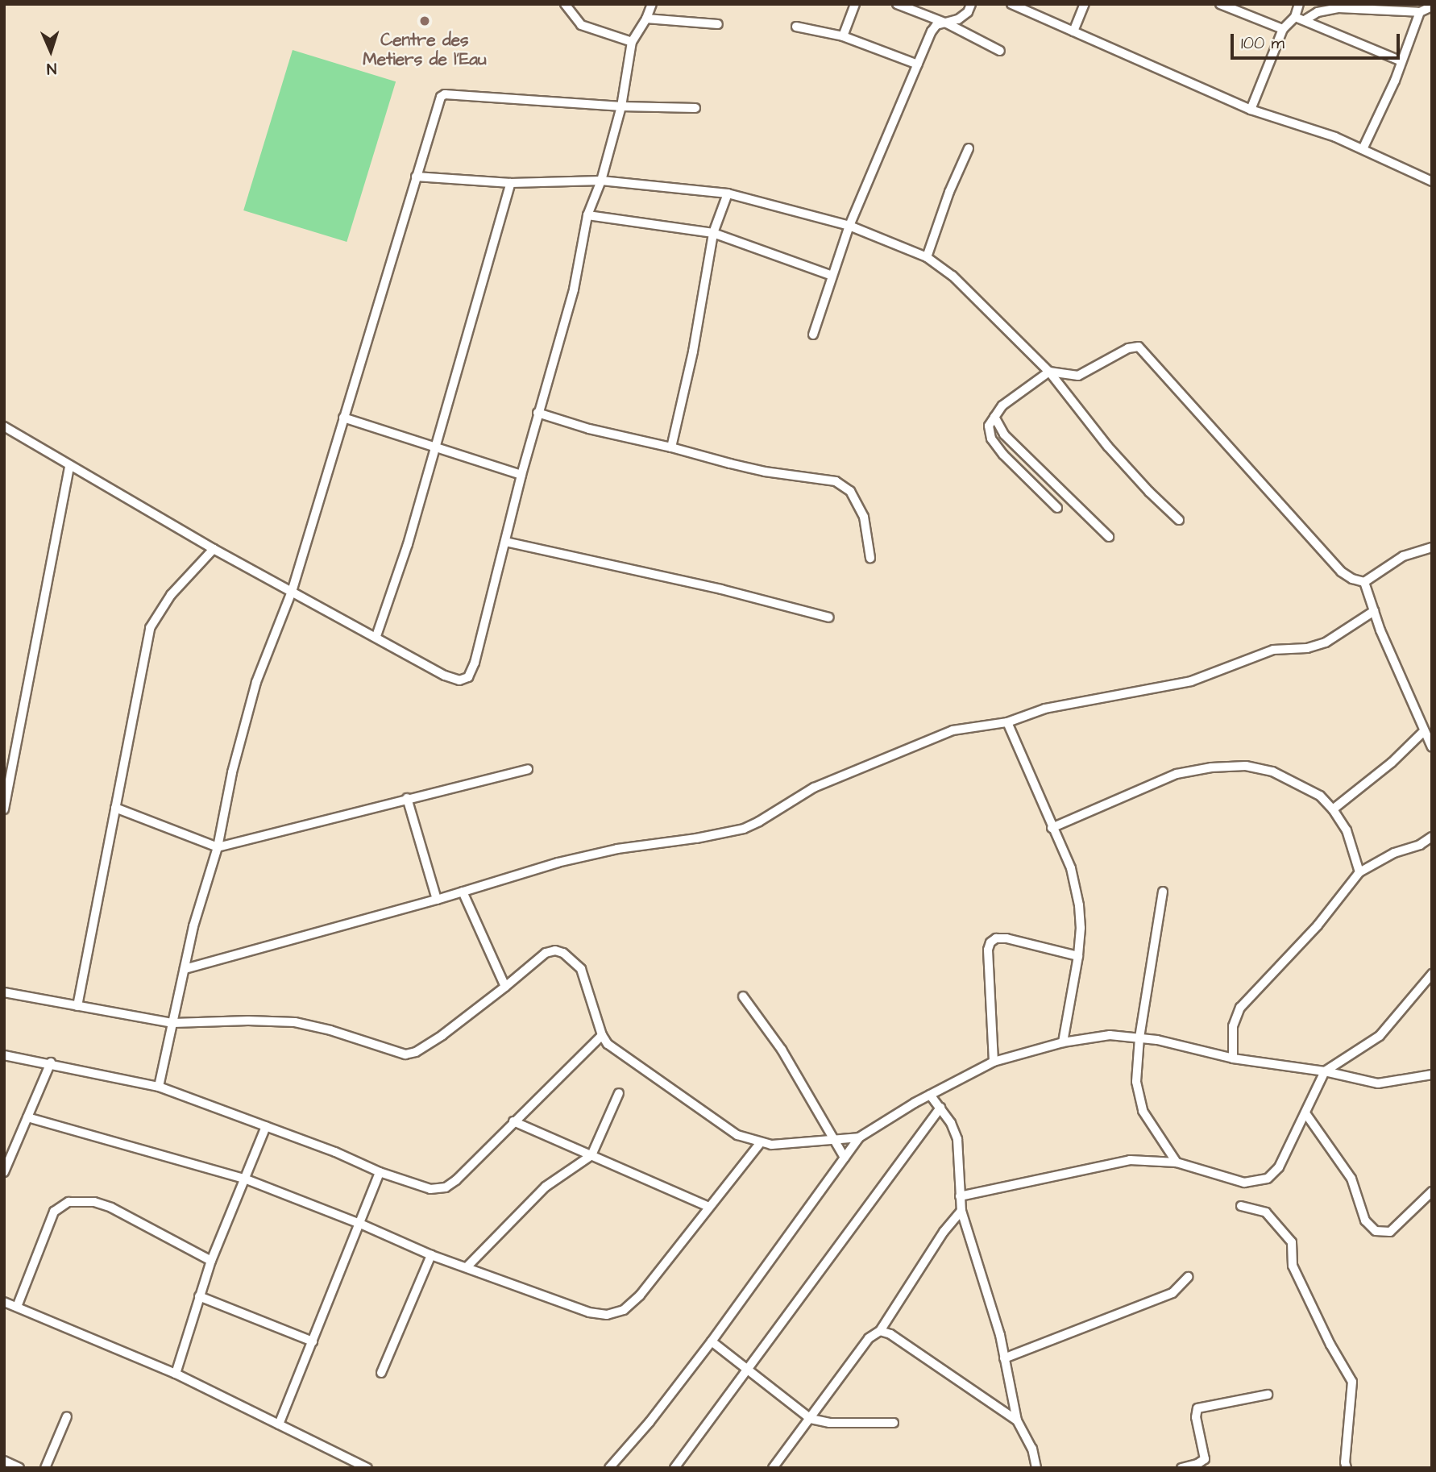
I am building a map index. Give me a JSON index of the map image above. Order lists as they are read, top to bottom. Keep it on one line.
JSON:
{"places":["Centre des Metiers de l’Eau"],"scale_bar":"100 m","north":"bottom"}
